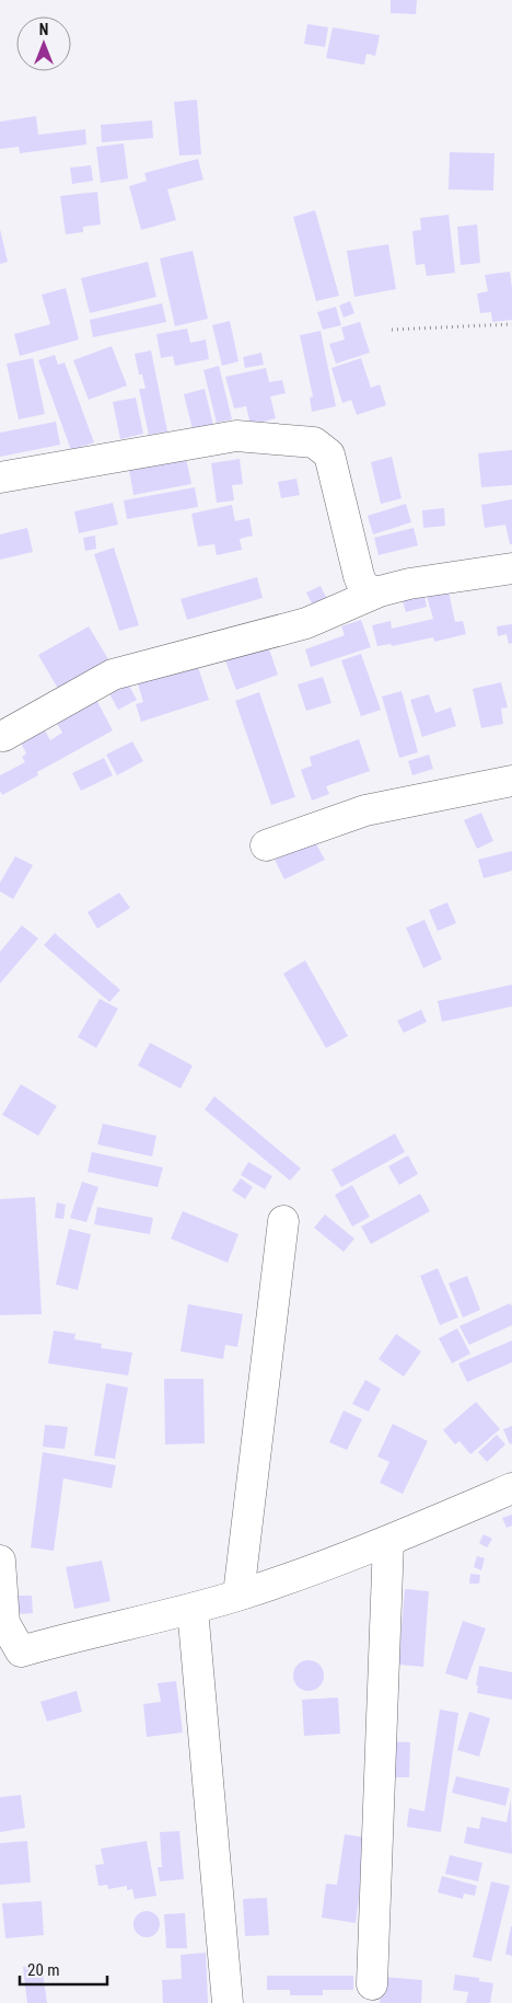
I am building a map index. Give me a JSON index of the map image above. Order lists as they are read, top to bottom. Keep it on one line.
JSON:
{"scale_bar":"20 m","north":"top"}
